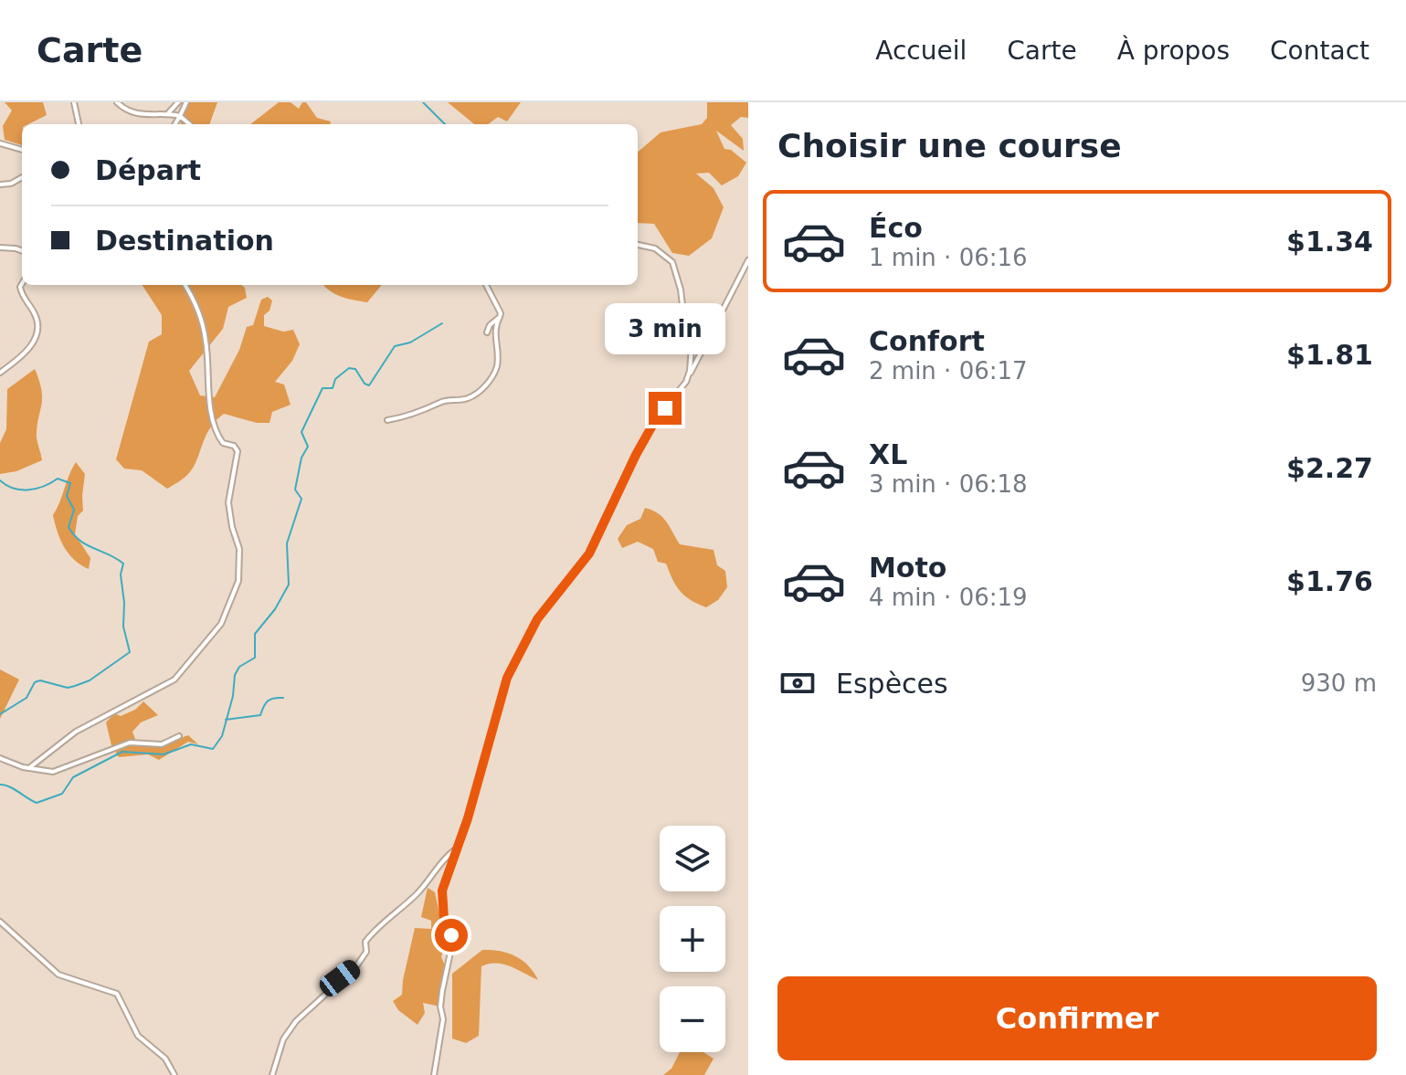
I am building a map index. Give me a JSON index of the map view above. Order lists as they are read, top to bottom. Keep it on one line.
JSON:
{"page":{"header":"Carte","nav":["Accueil","Carte","À propos","Contact"],"heading":"Choisir une course","banner":["Départ","Destination"],"list":[{"name":"Éco","note":"1 min · 06:16","value":"$1.34"},{"name":"Confort","note":"2 min · 06:17","value":"$1.81"},{"name":"XL","note":"3 min · 06:18","value":"$2.27"},{"name":"Moto","note":"4 min · 06:19","value":"$1.76"}],"bubble":"3 min","pay":["Espèces","930 m"],"map_buttons":["+","−"],"buttons":"Confirmer"}}
